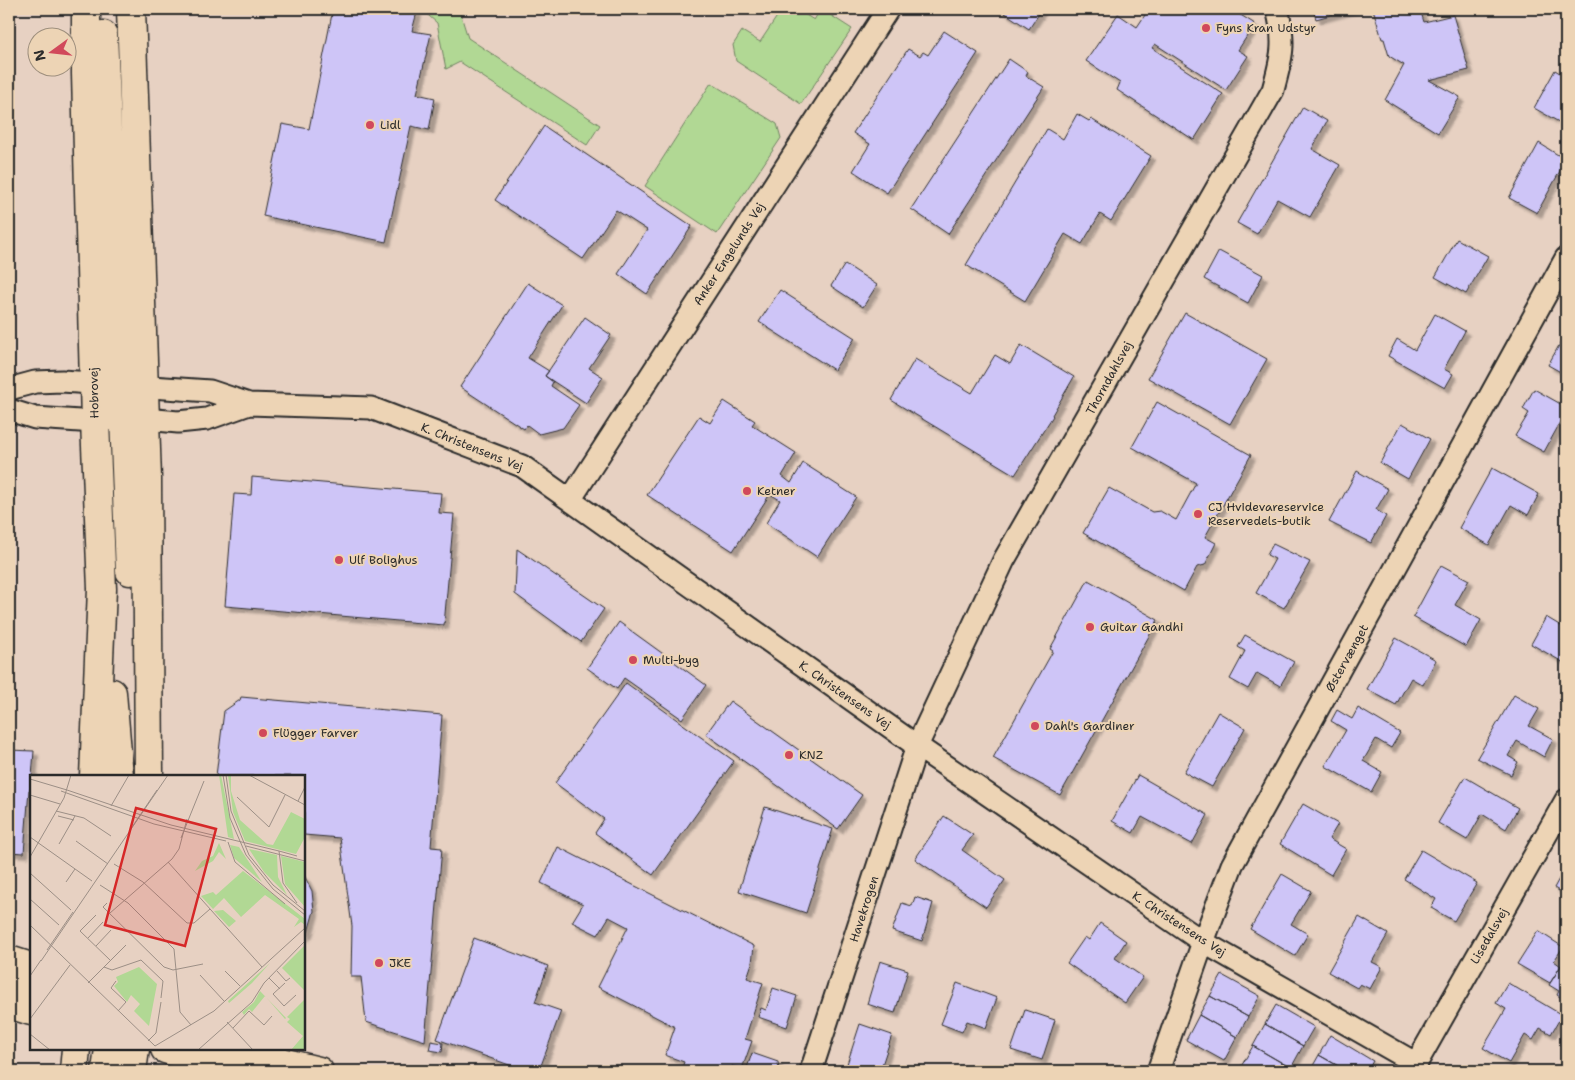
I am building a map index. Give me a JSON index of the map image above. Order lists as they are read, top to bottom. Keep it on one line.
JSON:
{"streets":{"main road":["Hobrovej"],"street":["Anker Engelunds Vej","Thorndahlsvej","K. Christensens Vej","Østervænget","Havekrogen","Lisedalsvej"]},"crossings":[["Anker Engelunds Vej","K. Christensens Vej"],["Thorndahlsvej","K. Christensens Vej"],["Thorndahlsvej","Havekrogen"],["Hobrovej","K. Christensens Vej"],["K. Christensens Vej","Østervænget"],["K. Christensens Vej","Havekrogen"],["K. Christensens Vej","Lisedalsvej"]],"places":["Fyns Kran Udstyr","Lidl","Ketner","CJ Hvidevareservice Reservedels-butik","Ulf Bolighus","Guitar Gandhi","Multi-byg","Dahl's Gardiner","Flügger Farver","KNZ","JKE"],"north":"left"}
